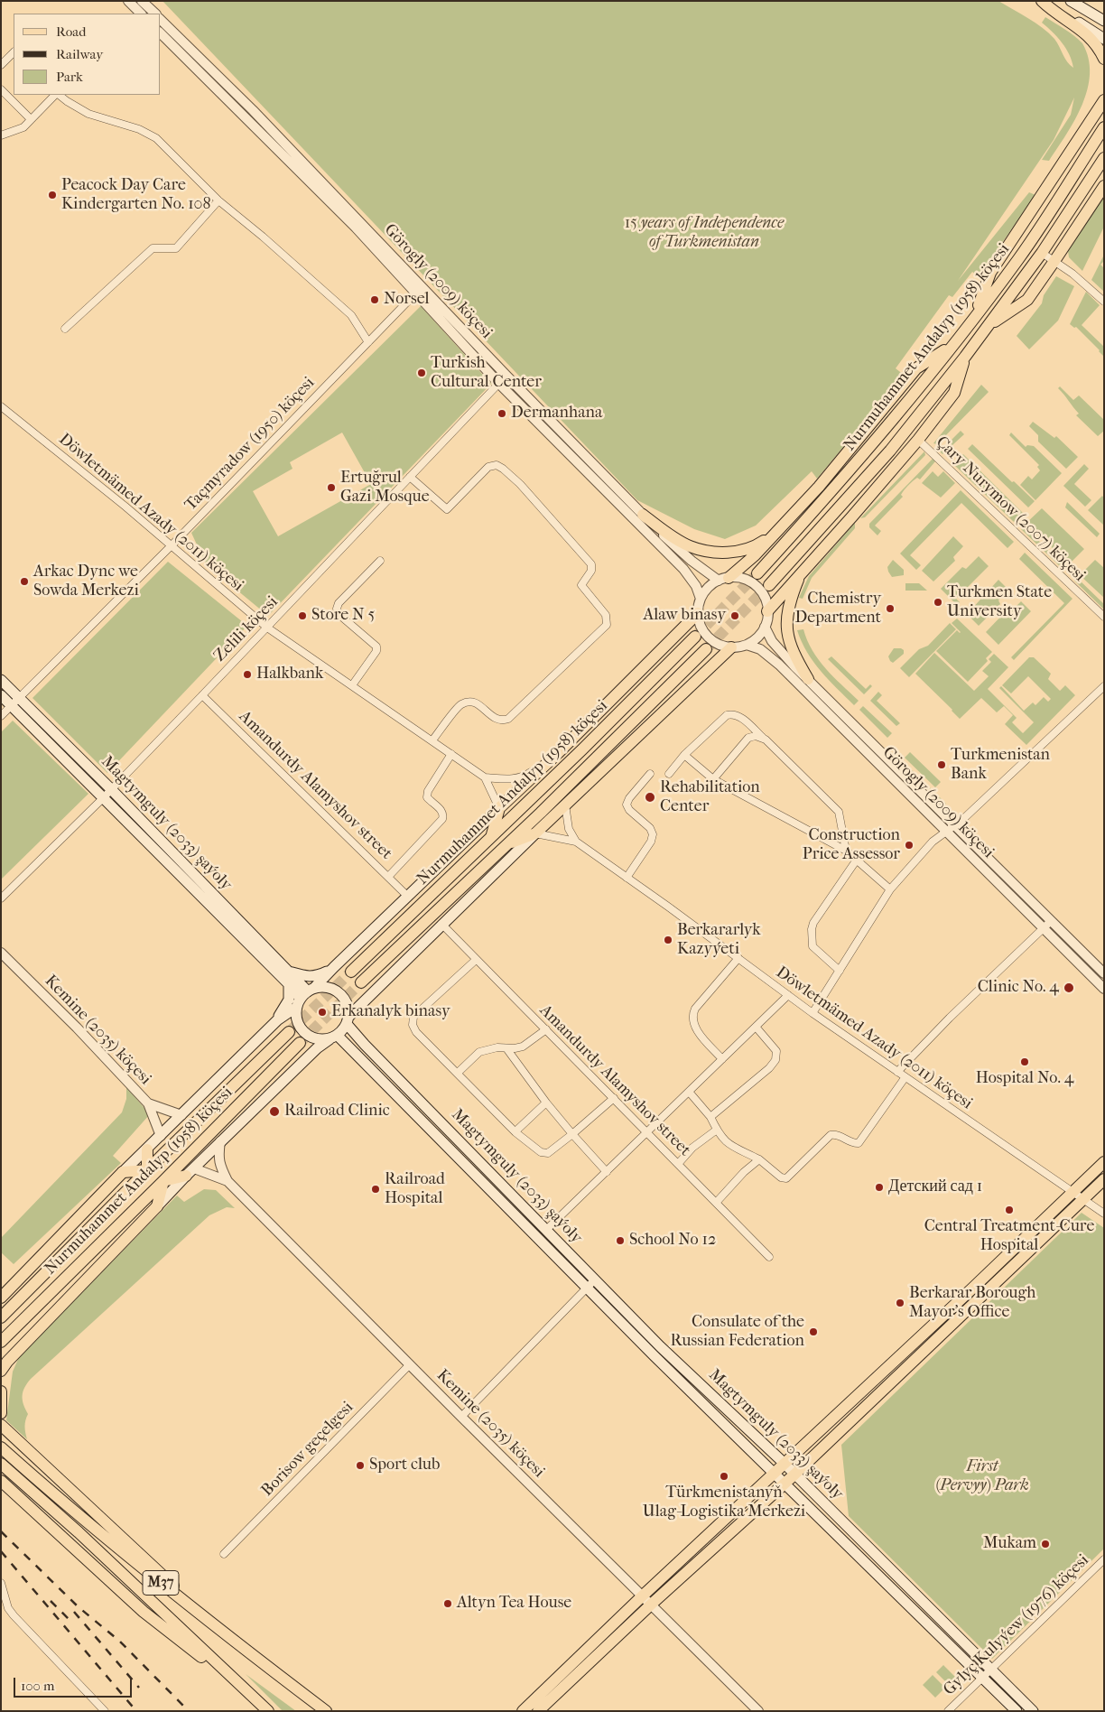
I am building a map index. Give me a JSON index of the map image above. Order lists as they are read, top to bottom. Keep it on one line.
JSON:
{"streets":{"main road":["Nurmuhammet Andalyp (1958) köçesi","Magtymguly (2033) şaýoly","M37"],"street":["Görogly (2009) köçesi","Taçmyradow (1950) köçesi","Çary Nurymow (2007) köçesi","Döwletmämed Azady (2011) köçesi","Zelili köçesi","Amandurdy Alamyshov street","Kemine (2035) köçesi","Borisow geçelgesi","Gylyç Kulyýew (1976) köçesi"]},"crossings":[["Görogly (2009) köçesi","Taçmyradow (1950) köçesi"],["Görogly (2009) köçesi","Zelili köçesi"],["Nurmuhammet Andalyp (1958) köçesi","Kemine (2035) köçesi"],["Taçmyradow (1950) köçesi","Döwletmämed Azady (2011) köçesi"],["Taçmyradow (1950) köçesi","Magtymguly (2033) şaýoly"],["Döwletmämed Azady (2011) köçesi","Zelili köçesi"],["Zelili köçesi","Amandurdy Alamyshov street"],["Zelili köçesi","Magtymguly (2033) şaýoly"],["Magtymguly (2033) şaýoly","Gylyç Kulyýew (1976) köçesi"],["Kemine (2035) köçesi","Borisow geçelgesi"]],"parks":["15 years of Independence of Turkmenistan","First (Pervyy) Park"],"places":["Peacock Day Care Kindergarten No. 108","Norsel","Turkish Cultural Center","Dermanhana","Ertuğrul Gazi Mosque","Arkac Dync we Sowda Merkezi","Turkmen State University","Chemistry Department","Store N 5","Alaw binasy","Halkbank","Turkmenistan Bank","Rehabilitation Center","Construction Price Assessor","Berkararlyk Kazyýeti","Clinic No. 4","Erkanalyk binasy","Hospital No. 4","Railroad Clinic","Детский сад 1","Railroad Hospital","Central Treatment-Cure Hospital","School No 12","Berkarar Borough Mayor's Office","Consulate of the Russian Federation","Sport club","Türkmenistanyň Ulag-Logistika Merkezi","Mukam","Altyn Tea House"],"legend":["Road","Railway","Park"],"scale_bar":"100 m"}
